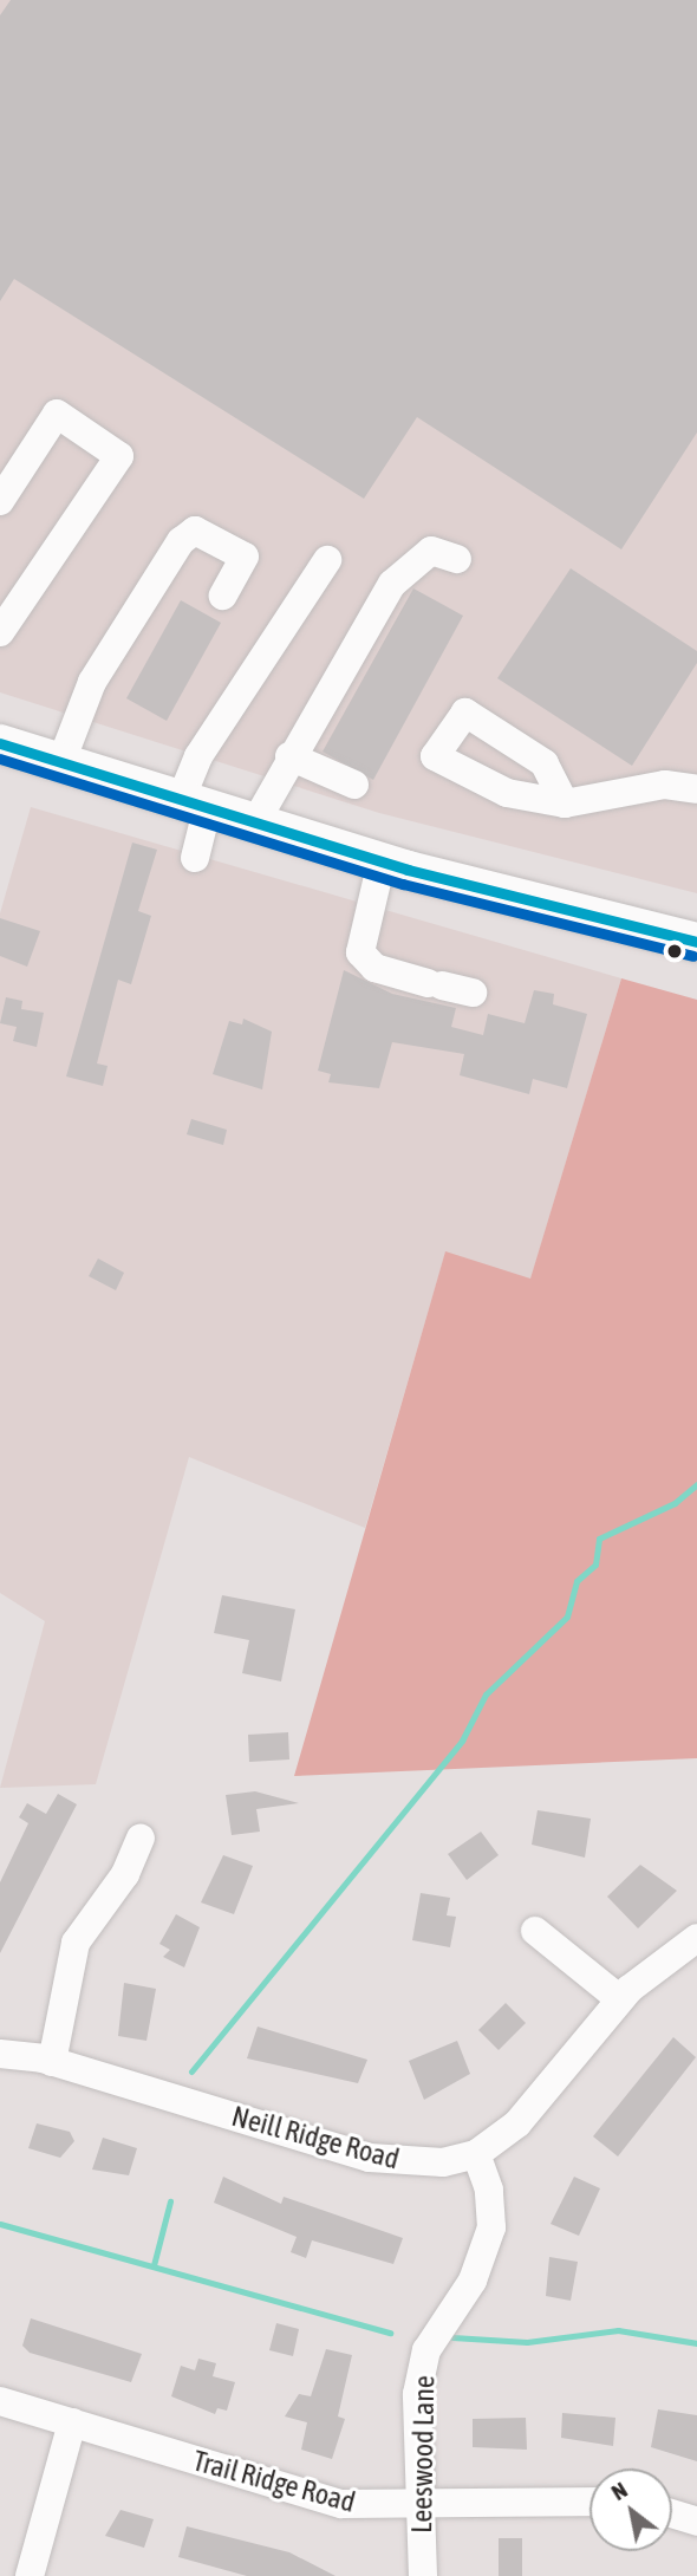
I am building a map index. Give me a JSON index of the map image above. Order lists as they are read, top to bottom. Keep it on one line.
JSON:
{"streets":{"street":["Neill Ridge Road","Leeswood Lane","Trail Ridge Road"]},"crossings":[["Neill Ridge Road","Leeswood Lane"],["Leeswood Lane","Trail Ridge Road"]],"north":"top left"}
